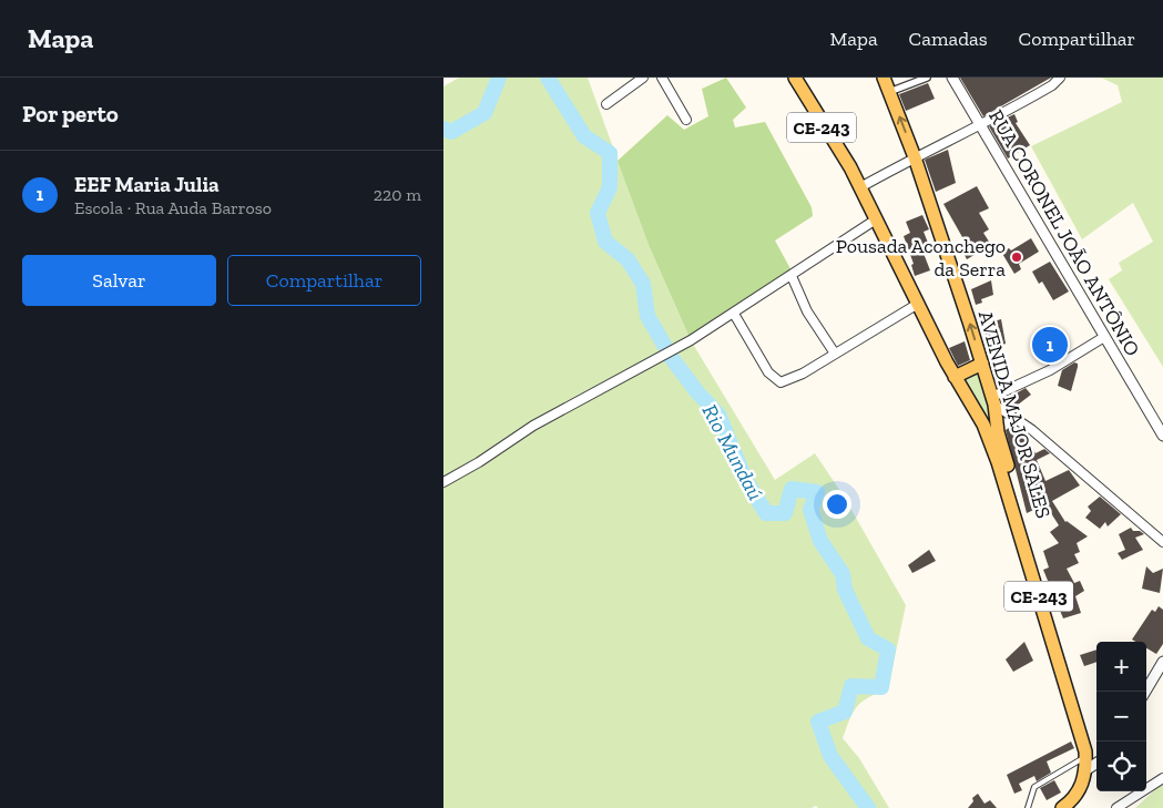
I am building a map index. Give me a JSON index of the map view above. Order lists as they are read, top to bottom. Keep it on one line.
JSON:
{"streets":{"main road":["CE-243","AVENIDA MAJOR SALES"],"street":["RUA CORONEL JOÃO ANTÔNIO"]},"crossings":[["CE-243","AVENIDA MAJOR SALES"]],"water":["Rio Mundaú"],"places":["Pousada Aconchego da Serra"],"page":{"header":"Mapa","nav":["Mapa","Camadas","Compartilhar"],"heading":"Por perto","list":[{"mark":"1","name":"EEF Maria Julia","note":"Escola · Rua Auda Barroso","value":"220 m"}],"buttons":["Salvar","Compartilhar"],"pins":"1","map_buttons":["+","−"]}}
